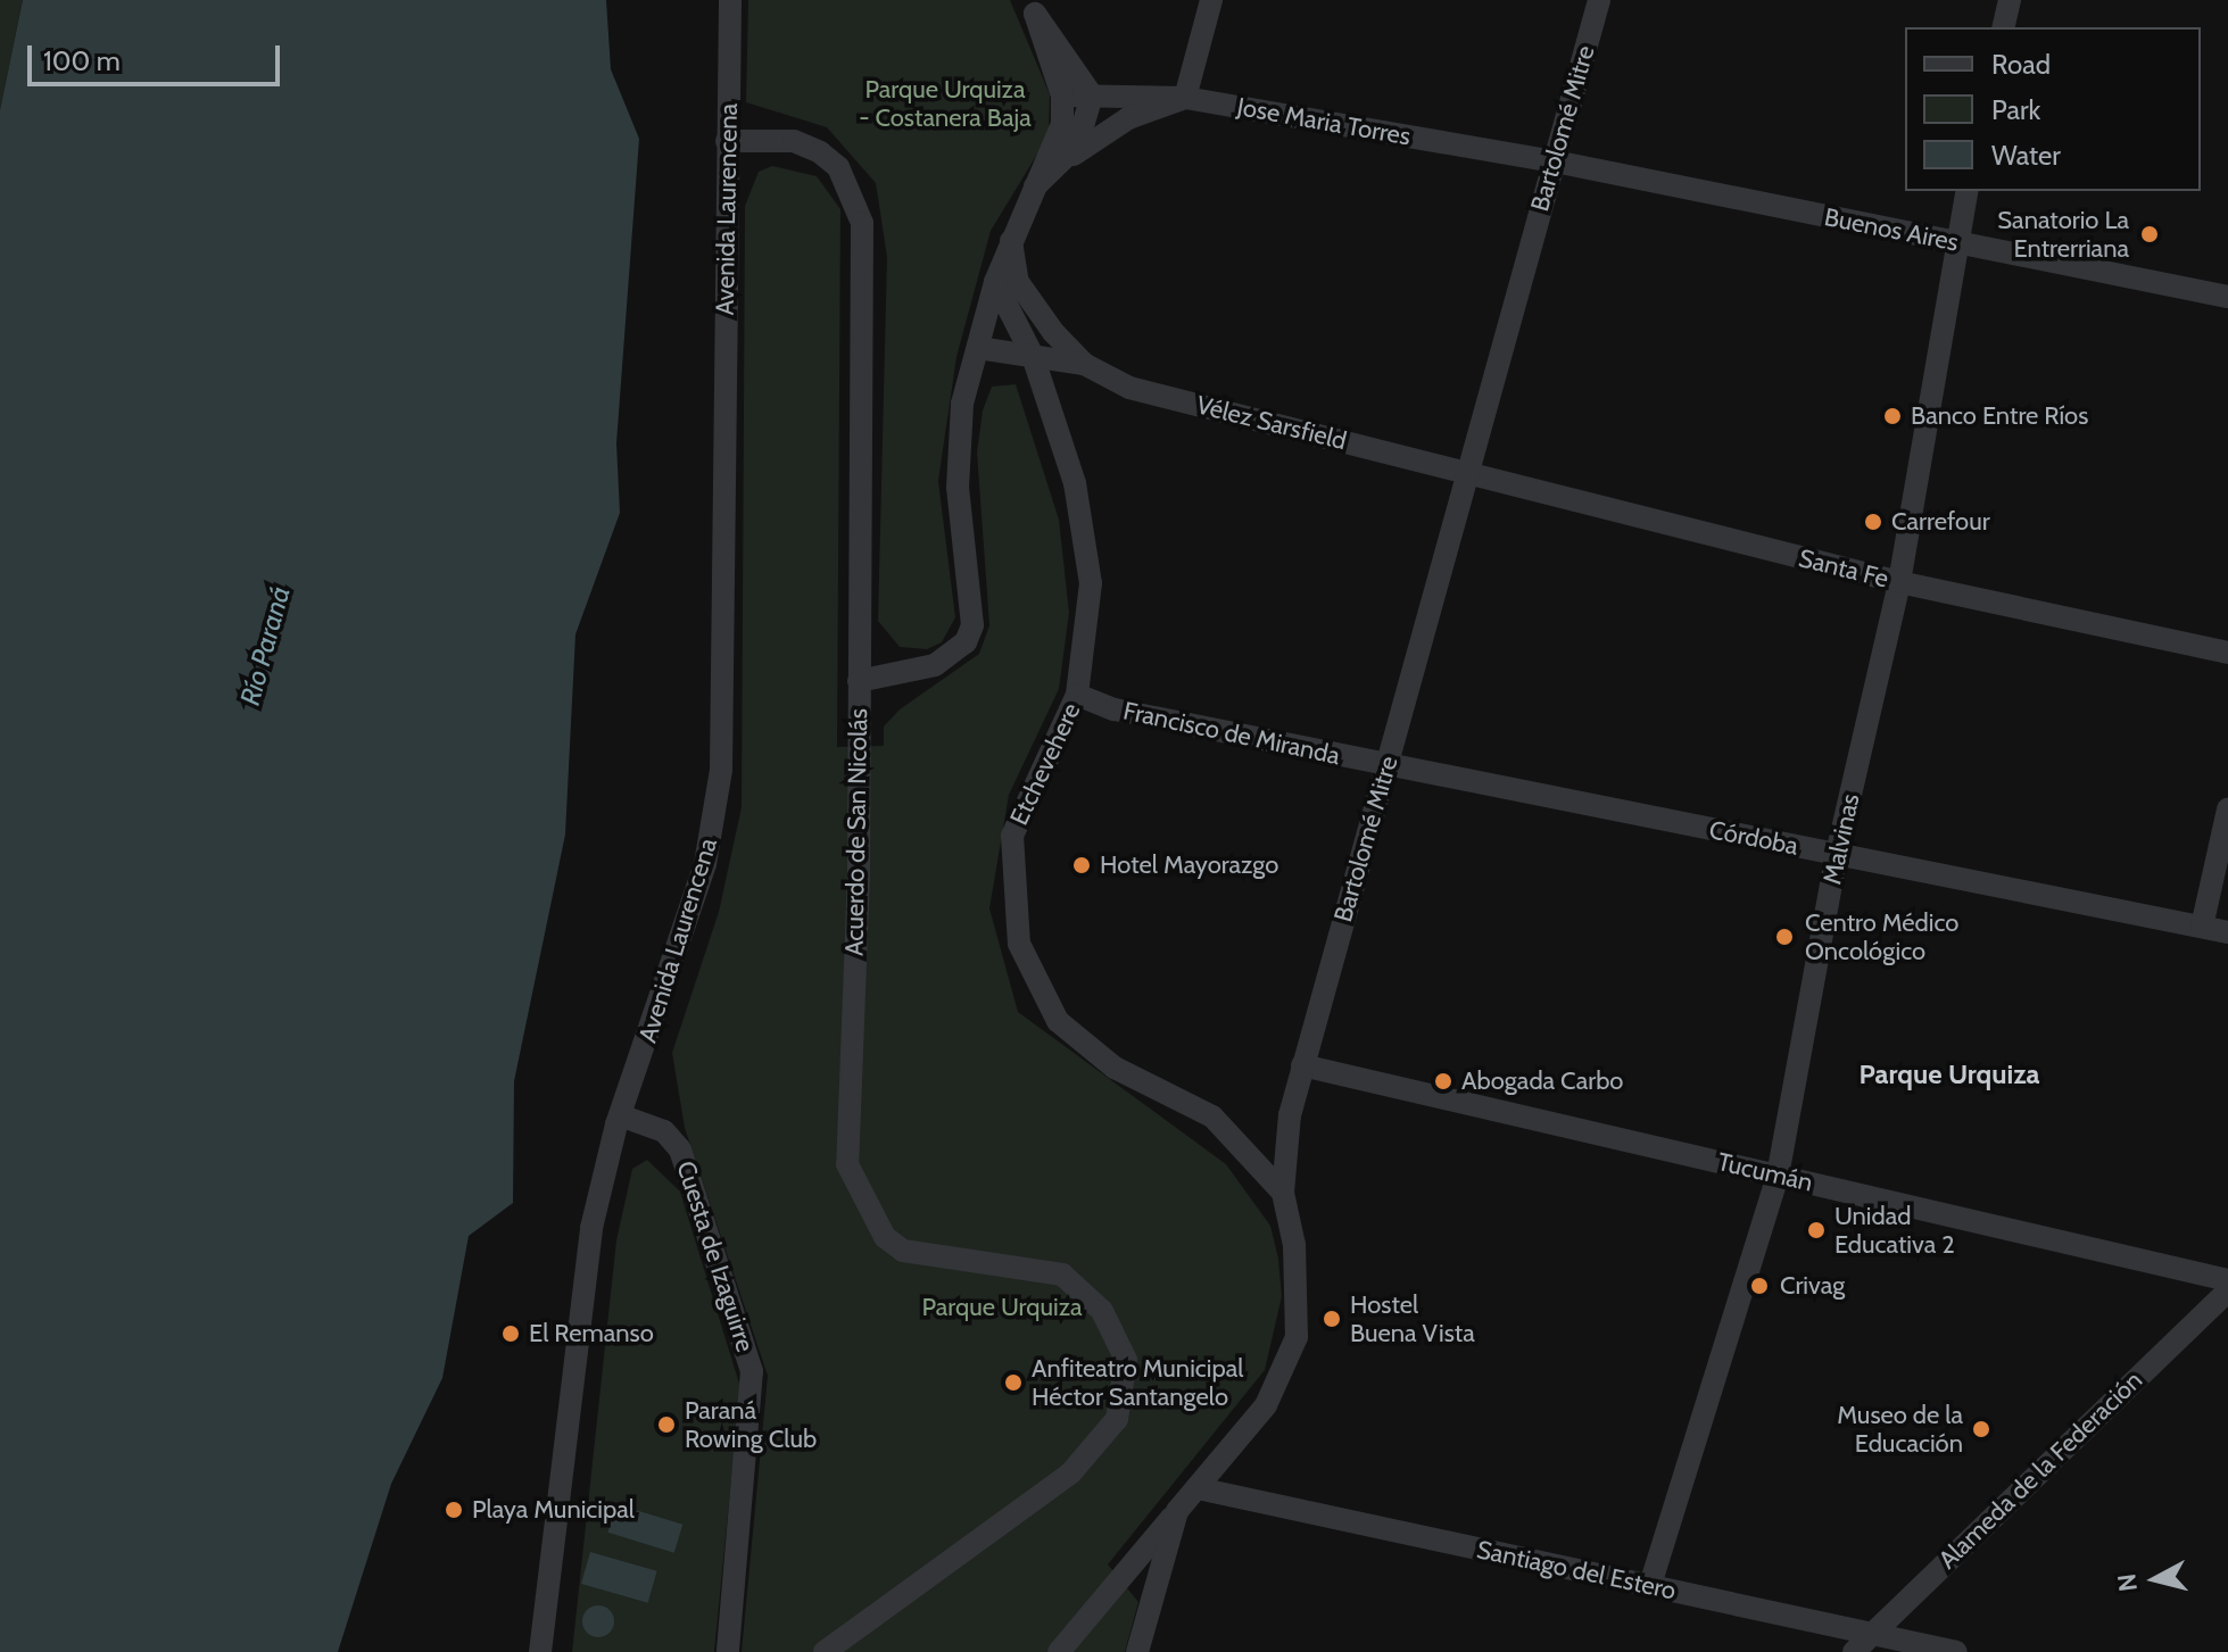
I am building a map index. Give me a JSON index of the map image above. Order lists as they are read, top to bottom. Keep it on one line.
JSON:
{"streets":{"street":["Jose Maria Torres","Bartolomé Mitre","Avenida Laurencena","Buenos Aires","Vélez Sarsfield","Santa Fe","Francisco de Miranda","Etchevehere","Acuerdo de San Nicolás","Córdoba","Malvinas","Tucumán","Cuesta de Izaguirre","Alameda de la Federación","Santiago del Estero"]},"crossings":[["Jose Maria Torres","Bartolomé Mitre"],["Jose Maria Torres","Buenos Aires"],["Bartolomé Mitre","Buenos Aires"],["Bartolomé Mitre","Vélez Sarsfield"],["Bartolomé Mitre","Santa Fe"],["Bartolomé Mitre","Francisco de Miranda"],["Bartolomé Mitre","Etchevehere"],["Bartolomé Mitre","Córdoba"],["Bartolomé Mitre","Tucumán"],["Bartolomé Mitre","Santiago del Estero"],["Avenida Laurencena","Acuerdo de San Nicolás"],["Avenida Laurencena","Cuesta de Izaguirre"],["Buenos Aires","Malvinas"],["Vélez Sarsfield","Santa Fe"],["Vélez Sarsfield","Etchevehere"],["Santa Fe","Malvinas"],["Francisco de Miranda","Etchevehere"],["Francisco de Miranda","Córdoba"],["Córdoba","Malvinas"],["Malvinas","Tucumán"],["Malvinas","Santiago del Estero"],["Alameda de la Federación","Santiago del Estero"]],"districts":["Parque Urquiza"],"water":["Río Paraná"],"parks":["Parque Urquiza - Costanera Baja","Parque Urquiza"],"places":["Sanatorio La Entrerriana","Banco Entre Ríos","Carrefour","Hotel Mayorazgo","Centro Médico Oncológico","Abogada Carbo","Unidad Educativa 2","Crivag","Hostel Buena Vista","El Remanso","Anfiteatro Municipal Héctor Santangelo","Paraná Rowing Club","Museo de la Educación","Playa Municipal"],"legend":["Road","Park","Water"],"scale_bar":"100 m","north":"left"}
